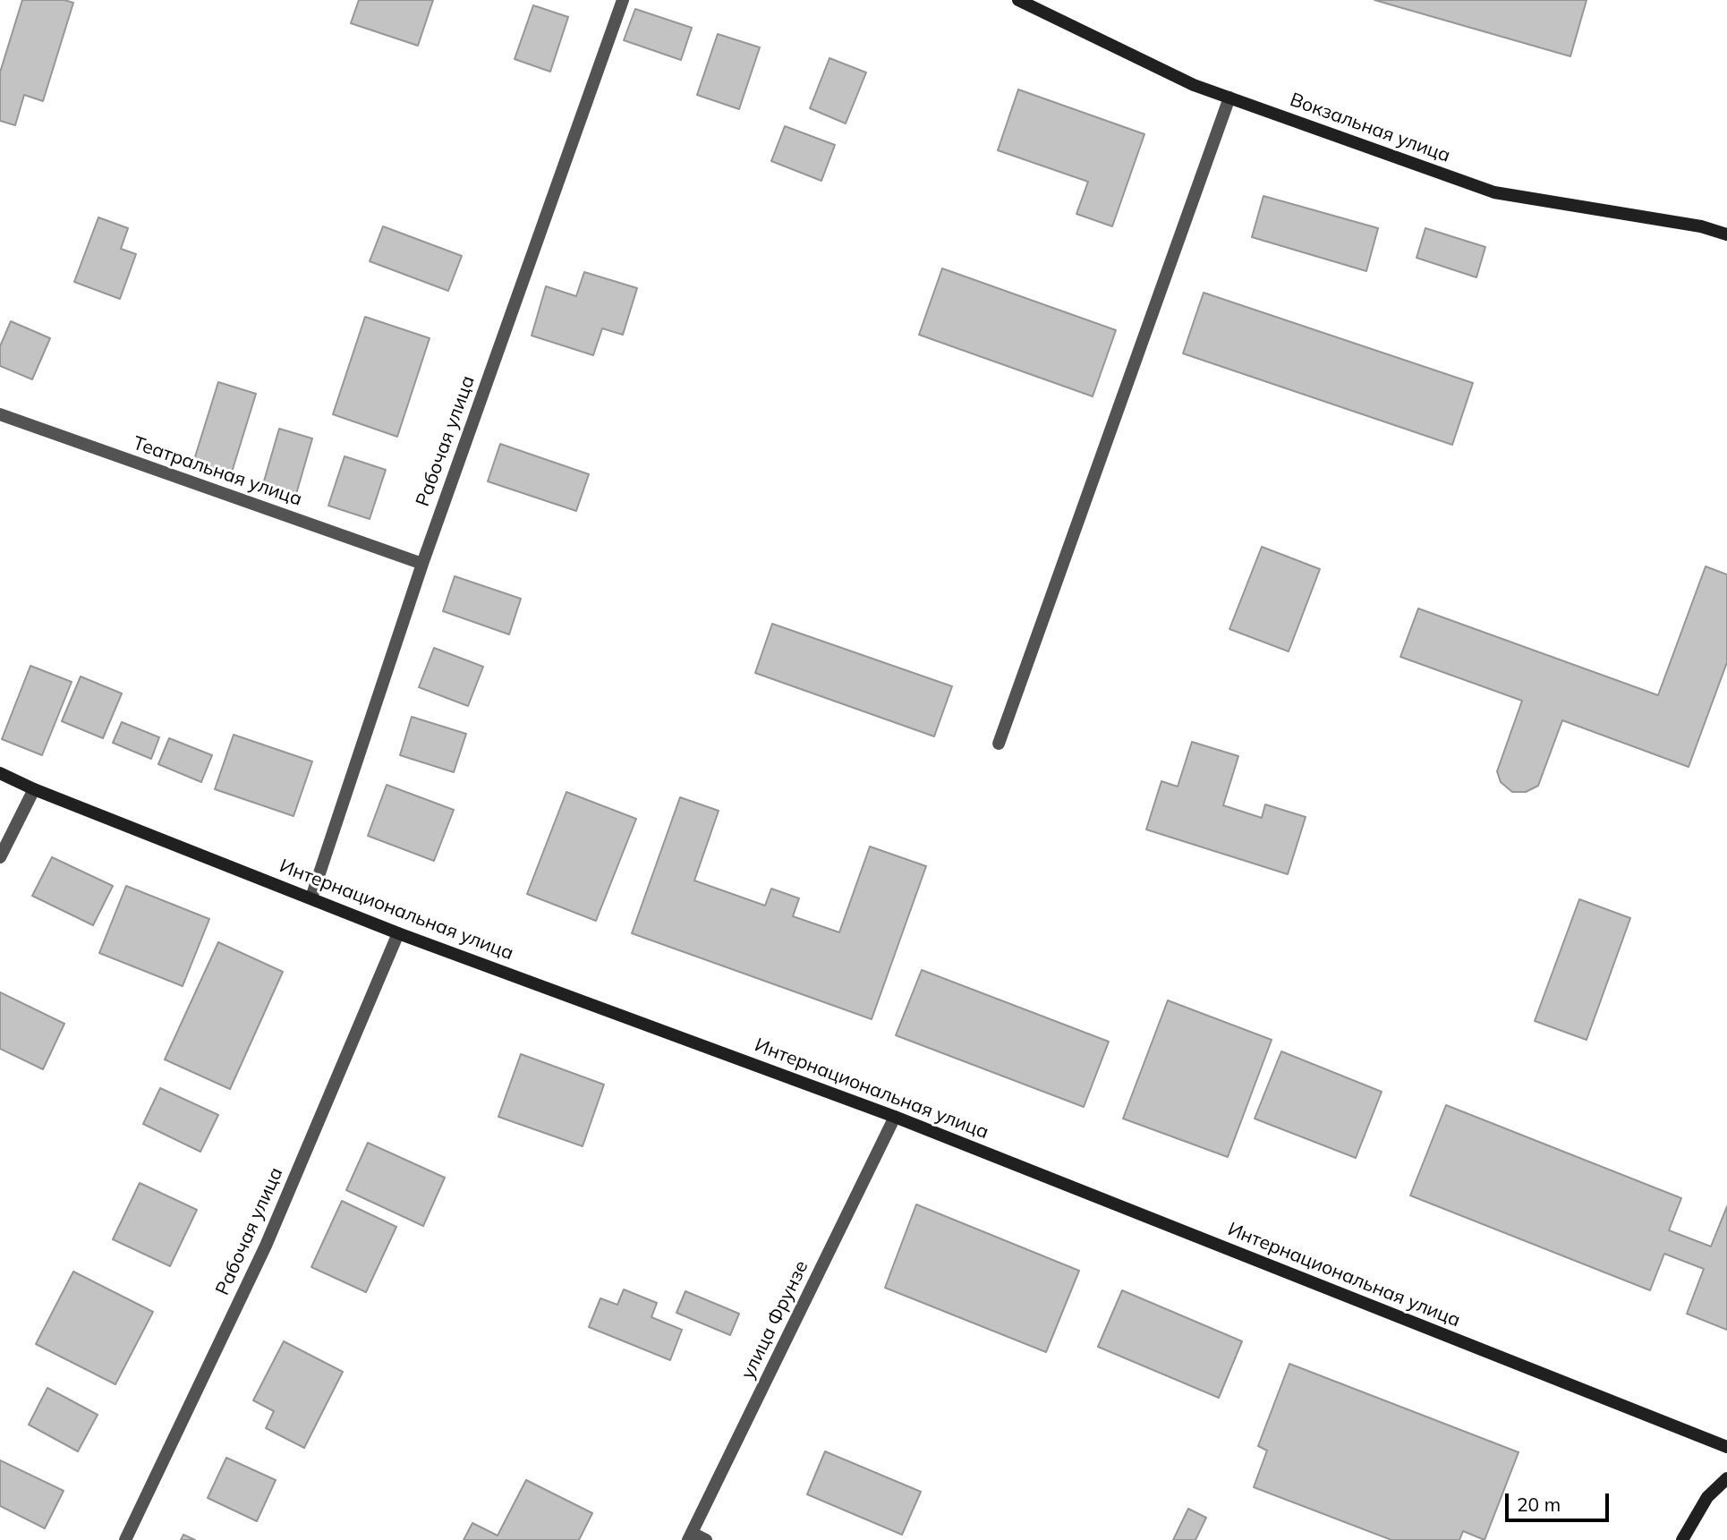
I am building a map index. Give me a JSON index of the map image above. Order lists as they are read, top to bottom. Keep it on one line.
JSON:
{"streets":{"street":["Вокзальная улица","Рабочая улица","Театральная улица","Интернациональная улица","улица Фрунзе"]},"crossings":[["Рабочая улица","Театральная улица"],["Рабочая улица","Интернациональная улица"],["Интернациональная улица","улица Фрунзе"]],"scale_bar":"20 m"}
